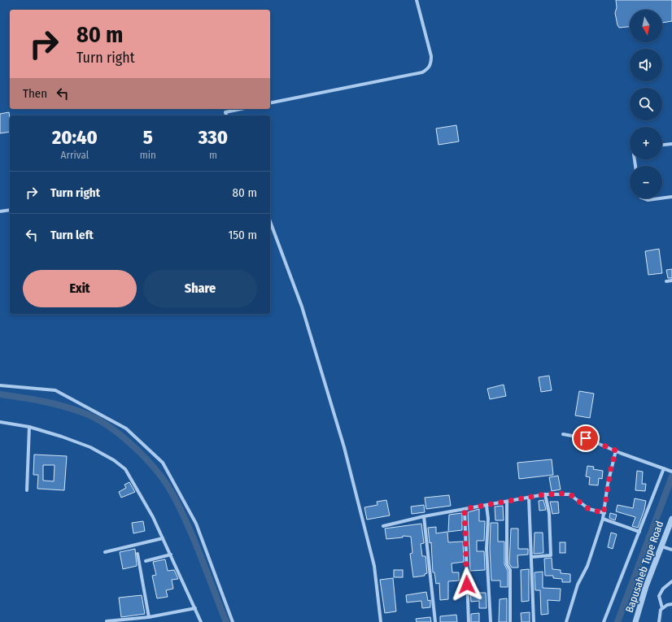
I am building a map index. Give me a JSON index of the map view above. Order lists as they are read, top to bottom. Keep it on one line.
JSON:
{"streets":{"street":["Bapusaheb Tupe Road"]},"north":"bottom","page":{"map_buttons":["+","−"],"turn":["80 m","Turn right"],"then":"Then","eta":["20:40","Arrival","5","min","330","m"],"list":[{"name":"Turn right","value":"80 m"},{"name":"Turn left","value":"150 m"}],"buttons":["Exit","Share"]}}
